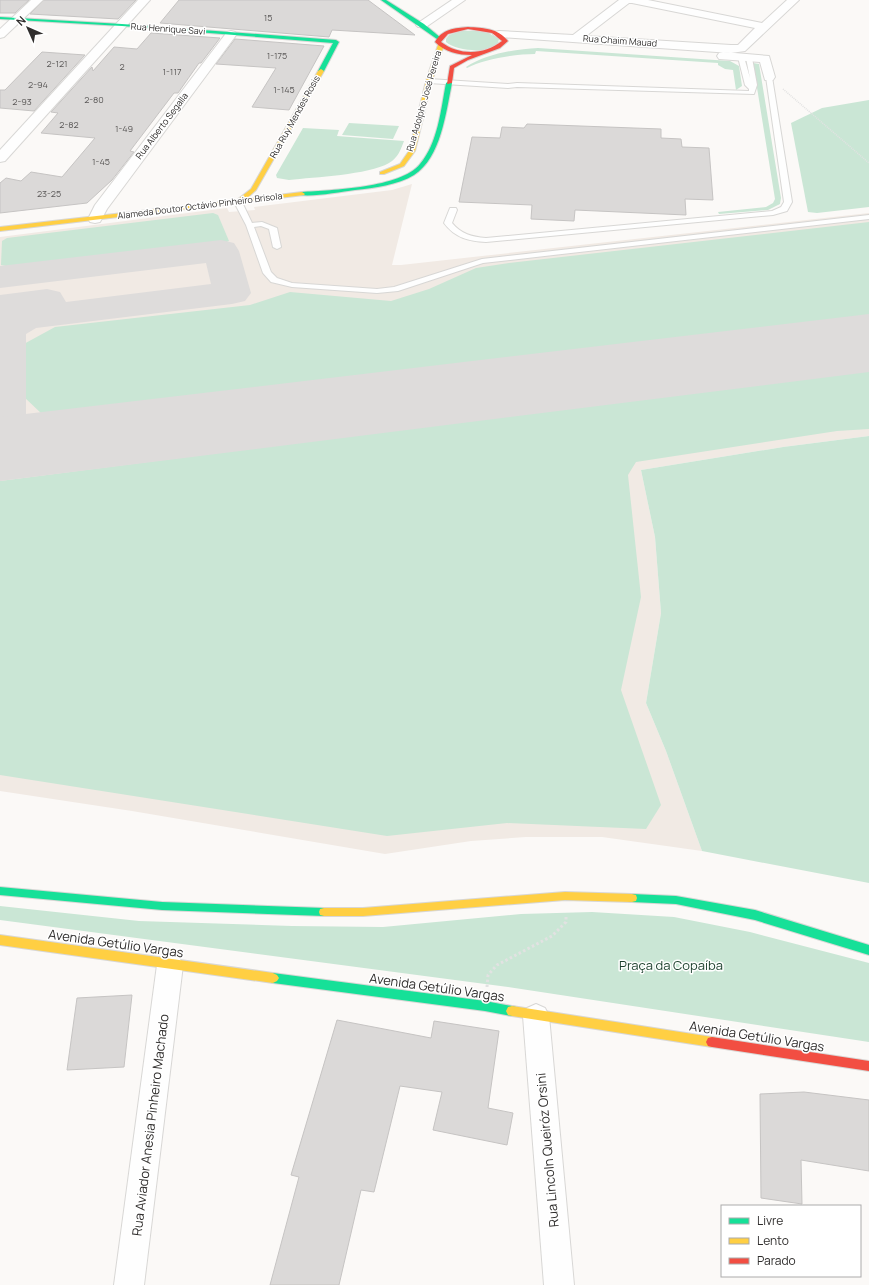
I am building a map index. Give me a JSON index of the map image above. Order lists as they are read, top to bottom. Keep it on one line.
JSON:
{"streets":{"street":["Rua Henrique Savi","Rua Chaim Mauad","Rua Adolpho José Pereira","Rua Ruy Mendes Rosis","Rua Alberto Segalla","Alameda Doutor Octávio Pinheiro Brisola","Avenida Getúlio Vargas","Rua Aviador Anesia Pinheiro Machado","Rua Lincoln Queiróz Orsini"]},"crossings":[["Rua Henrique Savi","Rua Ruy Mendes Rosis"],["Rua Henrique Savi","Rua Alberto Segalla"],["Rua Adolpho José Pereira","Alameda Doutor Octávio Pinheiro Brisola"],["Rua Ruy Mendes Rosis","Alameda Doutor Octávio Pinheiro Brisola"],["Rua Alberto Segalla","Alameda Doutor Octávio Pinheiro Brisola"],["Avenida Getúlio Vargas","Rua Aviador Anesia Pinheiro Machado"],["Avenida Getúlio Vargas","Rua Lincoln Queiróz Orsini"]],"parks":["Praça da Copaíba"],"house_numbers":["15","1-175","2-121","2","1-117","2-94","1-145","2-80","2-93","2-82","1-49","1-45","23-25"],"legend":["Livre","Lento","Parado"],"north":"top left"}
